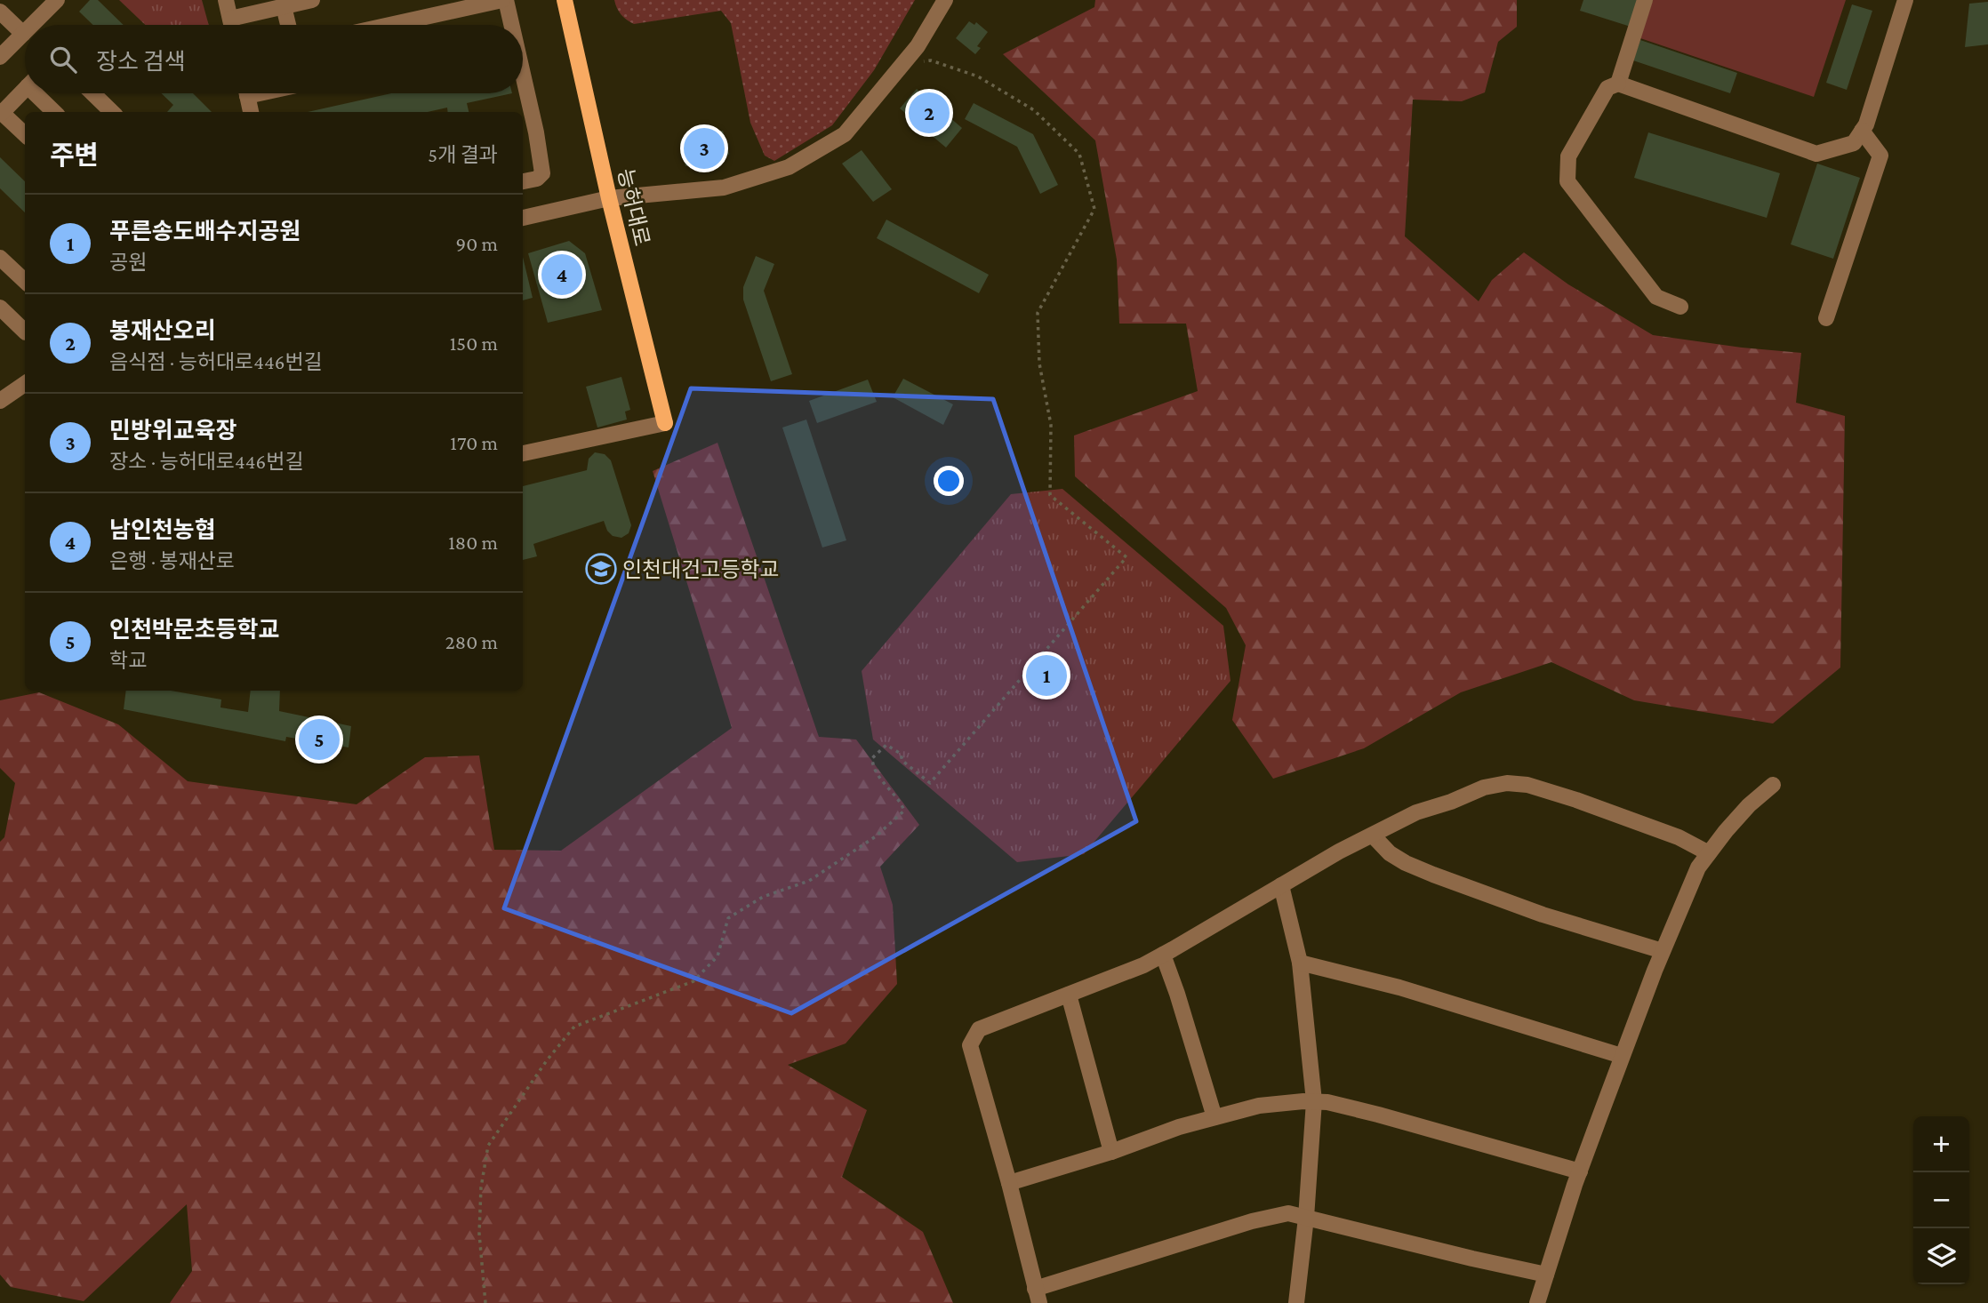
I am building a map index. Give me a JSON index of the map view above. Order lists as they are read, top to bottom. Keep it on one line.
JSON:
{"streets":{"main road":["능허대로"]},"places":{"school or university":["인천대건고등학교"]},"page":{"search":"장소 검색","pins":["2","3","4","1","5"],"heading":["주변","5개 결과"],"list":[{"mark":"1","name":"푸른송도배수지공원","note":"공원","value":"90 m"},{"mark":"2","name":"봉재산오리","note":"음식점 · 능허대로446번길","value":"150 m"},{"mark":"3","name":"민방위교육장","note":"장소 · 능허대로446번길","value":"170 m"},{"mark":"4","name":"남인천농협","note":"은행 · 봉재산로","value":"180 m"},{"mark":"5","name":"인천박문초등학교","note":"학교","value":"280 m"}],"map_buttons":["+","−"]}}
